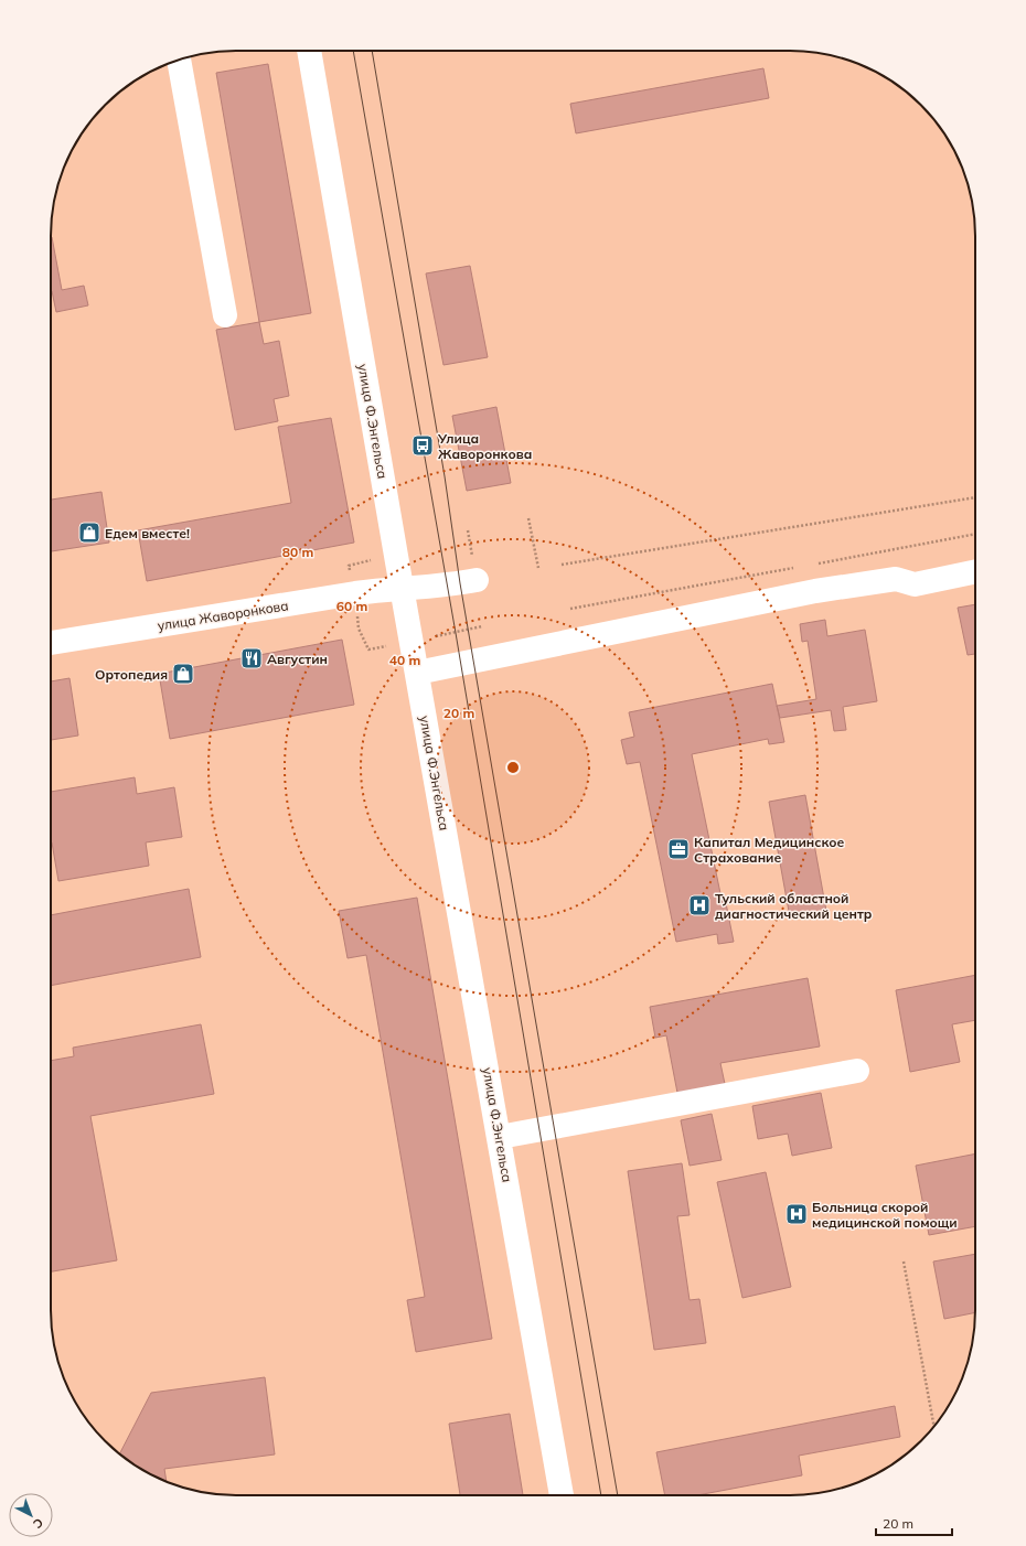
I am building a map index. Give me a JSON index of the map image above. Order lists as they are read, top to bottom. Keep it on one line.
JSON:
{"streets":{"street":["улица Ф.Энгельса","улица Жаворонкова"]},"crossings":[["улица Ф.Энгельса","улица Жаворонкова"]],"places":{"bus stop":["Улица Жаворонкова"],"shop":["Едем вместе!","Ортопедия"],"restaurant":["Августин"],"office":["Капитал Медицинское Страхование"],"hospital":["Тульский областной диагностический центр","Больница скорой медицинской помощи"]},"scale_bar":"20 m","north":"bottom right","rings":["80 m","60 m","40 m","20 m"]}
